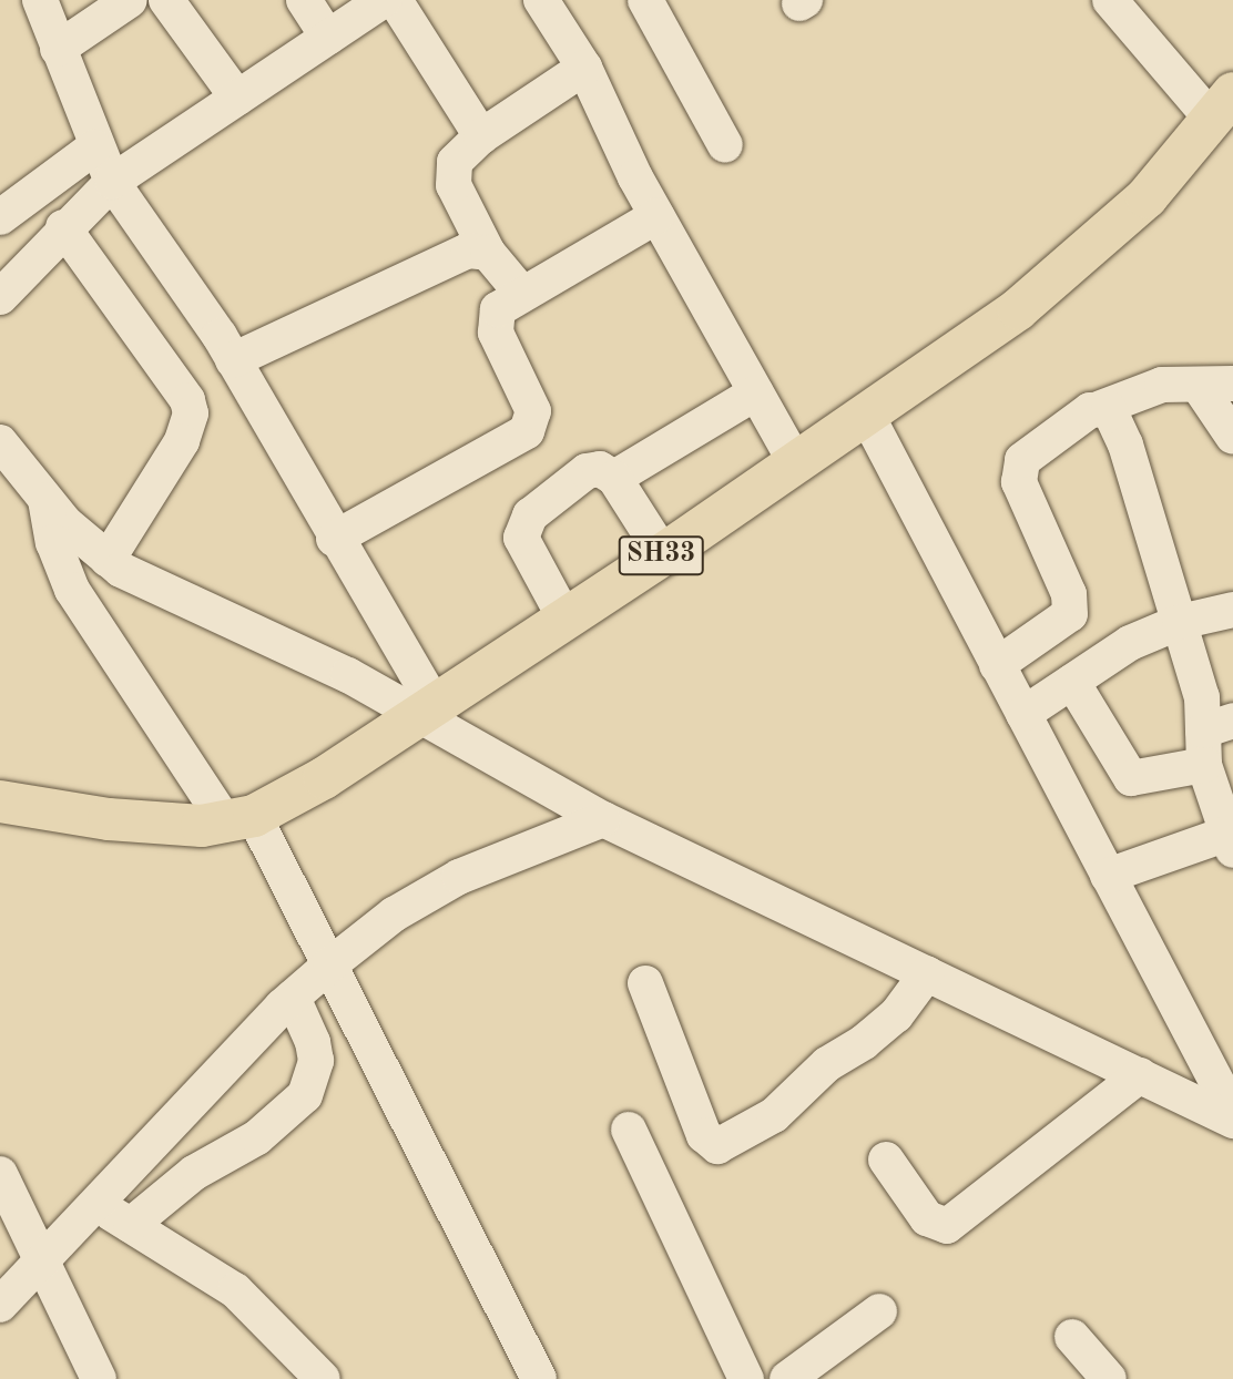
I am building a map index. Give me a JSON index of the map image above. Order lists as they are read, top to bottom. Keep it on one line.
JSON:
{"streets":{"main road":["SH33"]}}
